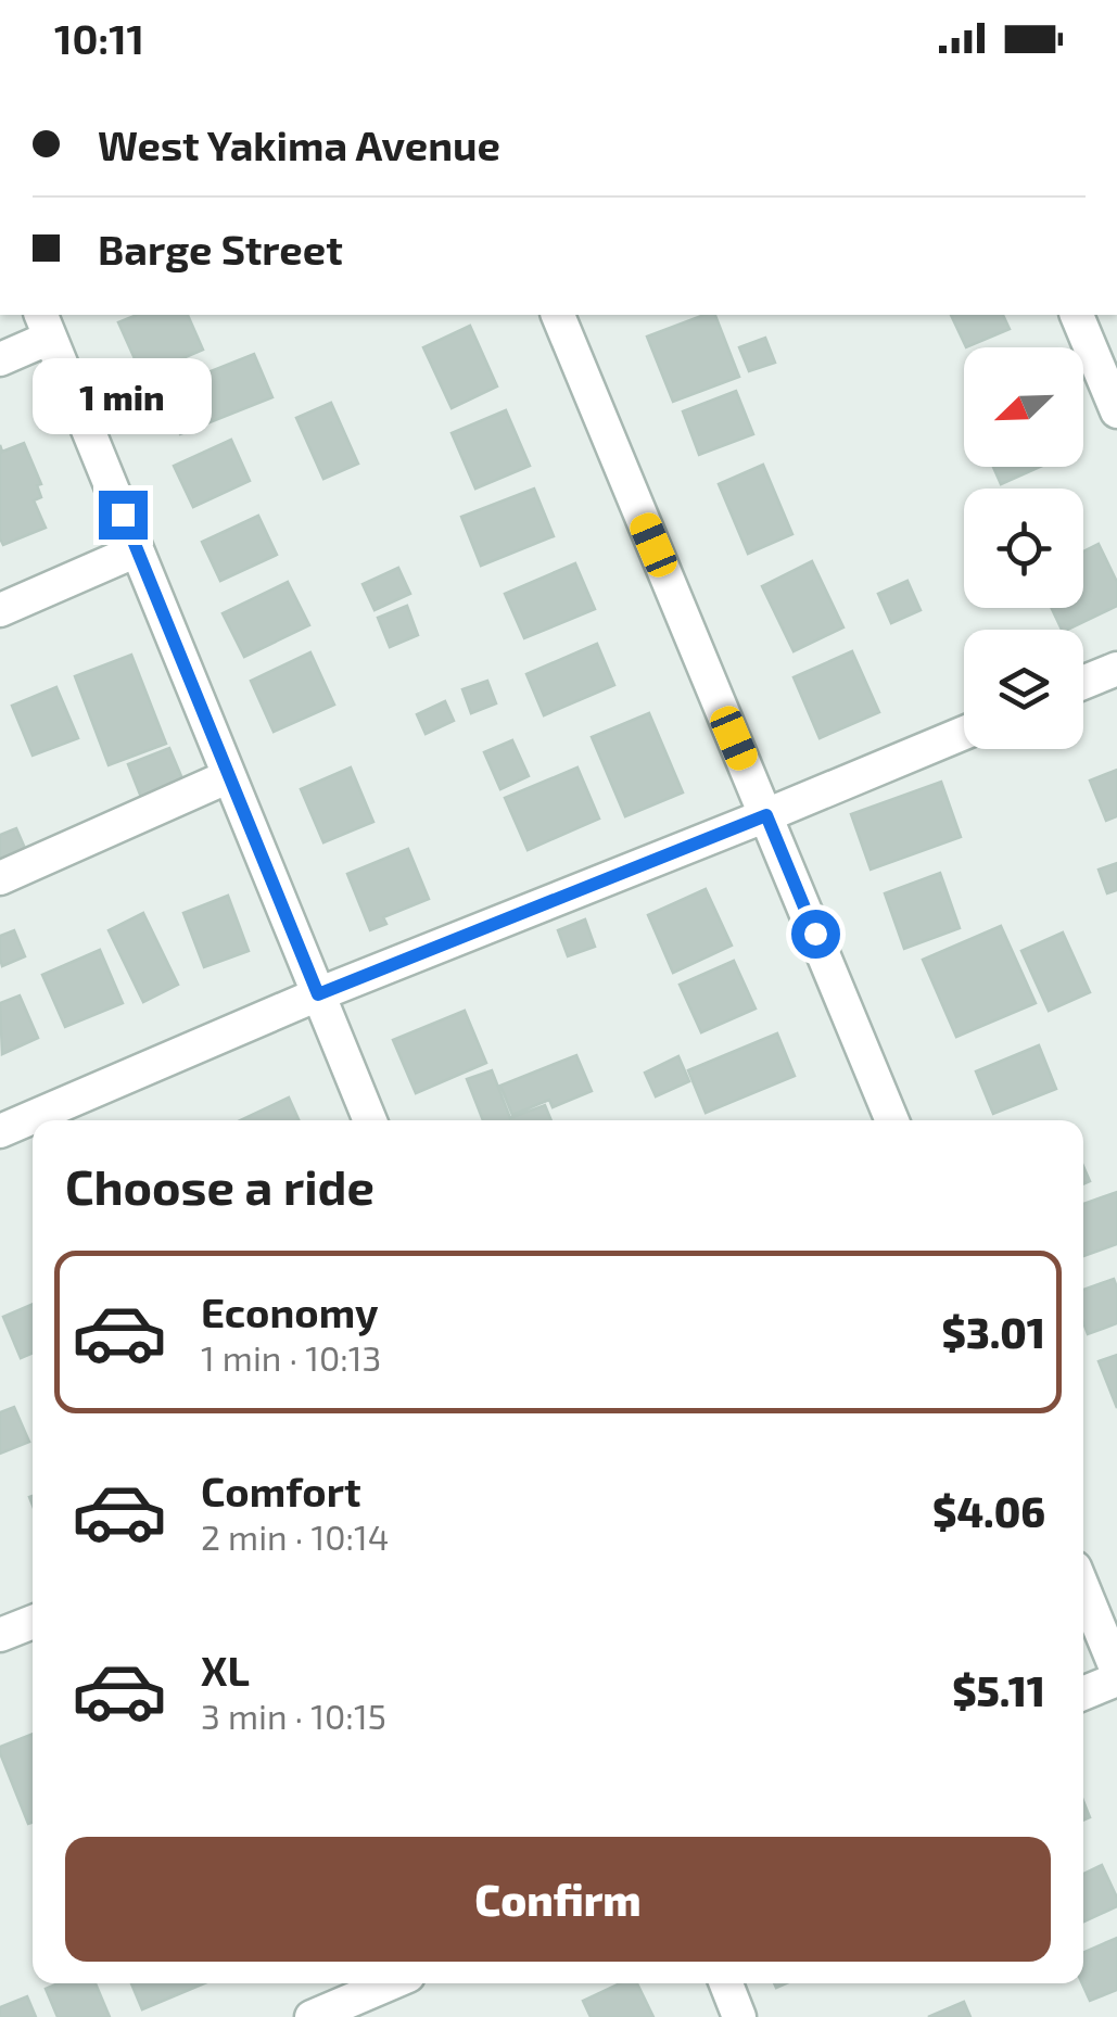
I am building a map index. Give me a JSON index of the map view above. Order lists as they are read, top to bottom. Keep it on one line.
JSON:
{"north":"bottom left","page":{"status":"10:11","banner":["West Yakima Avenue","Barge Street"],"bubble":"1 min","heading":"Choose a ride","list":[{"name":"Economy","note":"1 min · 10:13","value":"$3.01"},{"name":"Comfort","note":"2 min · 10:14","value":"$4.06"},{"name":"XL","note":"3 min · 10:15","value":"$5.11"}],"buttons":"Confirm"}}
